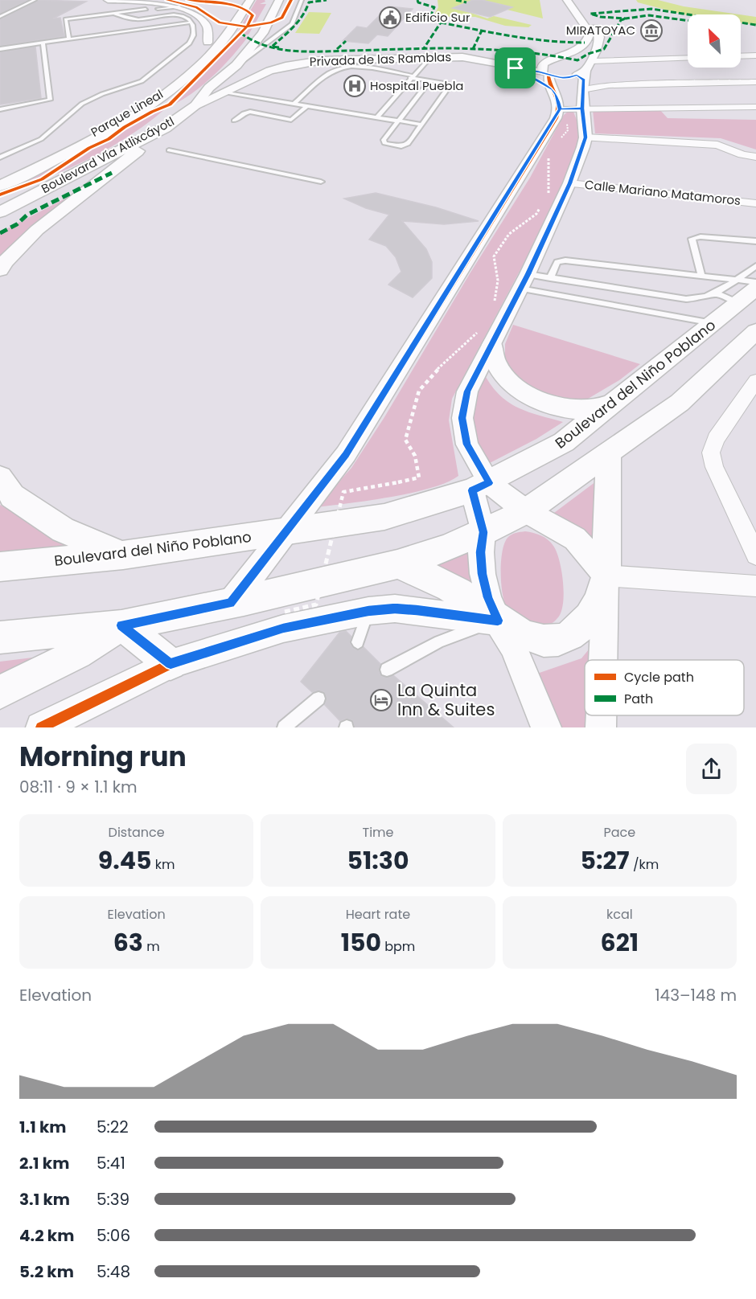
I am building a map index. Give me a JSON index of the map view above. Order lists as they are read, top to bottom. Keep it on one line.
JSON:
{"streets":{"main road":["Boulevard Vía Atlixcáyotl","Boulevard del Niño Poblano"],"street":["Privada de las Ramblas","Calle Mariano Matamoros"],"cycle path":["Parque Lineal"]},"crossings":[["Privada de las Ramblas","Boulevard Vía Atlixcáyotl"]],"places":{"public building":["Edificio Sur"],"museum":["MIRATOYAC"],"hospital":["Hospital Puebla"],"hotel":["La Quinta Inn & Suites"]},"legend":["Cycle path","Path"],"north":"top left","page":{"heading":["Morning run","08:11 · 9 × 1.1 km"],"stats":[["Distance","9.45 km"],["Time","51:30"],["Pace","5:27 /km"],["Elevation","63 m"],["Heart rate","150 bpm"],["kcal","621"]],"chart":["Elevation","143–148 m"],"list":[{"name":"1.1 km","note":"5:22"},{"name":"2.1 km","note":"5:41"},{"name":"3.1 km","note":"5:39"},{"name":"4.2 km","note":"5:06"},{"name":"5.2 km","note":"5:48"}]}}
